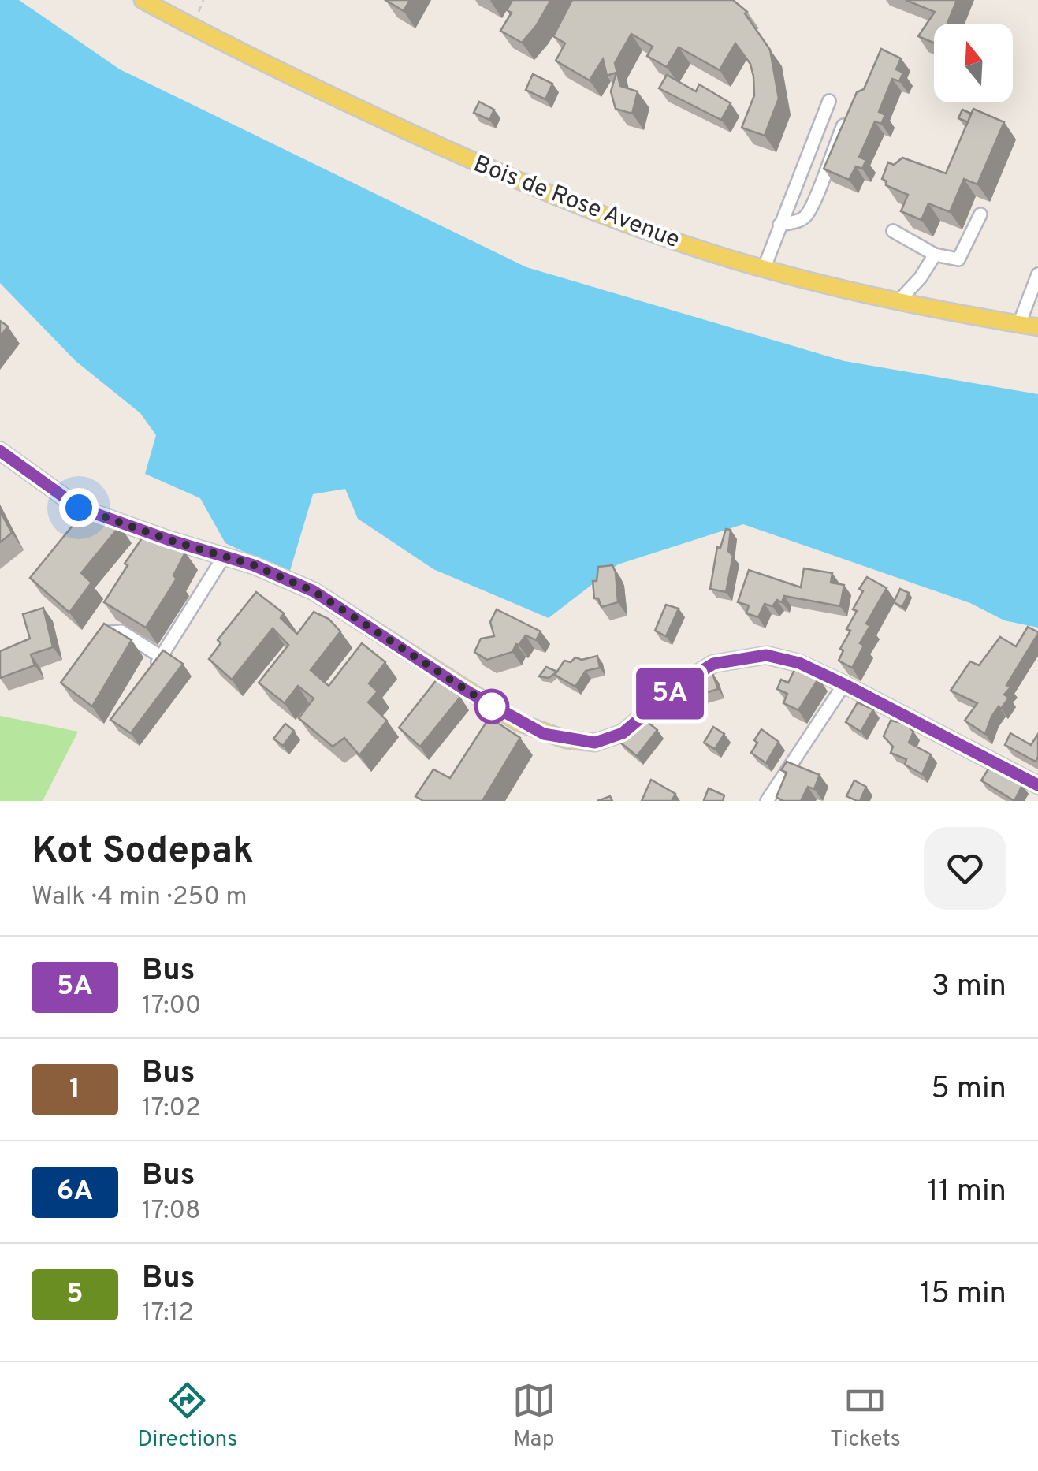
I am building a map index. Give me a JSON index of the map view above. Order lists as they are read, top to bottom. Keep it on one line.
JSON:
{"streets":{"main road":["Bois de Rose Avenue"]},"lines":["bus line 5A"],"north":"top","page":{"on_map":"5A","heading":["Kot Sodepak","Walk · 4 min · 250 m"],"list":[{"mark":"5A","name":"Bus","note":"17:00","value":"3 min"},{"mark":"1","name":"Bus","note":"17:02","value":"5 min"},{"mark":"6A","name":"Bus","note":"17:08","value":"11 min"},{"mark":"5","name":"Bus","note":"17:12","value":"15 min"}],"tabs":["Directions","Map","Tickets"]}}
